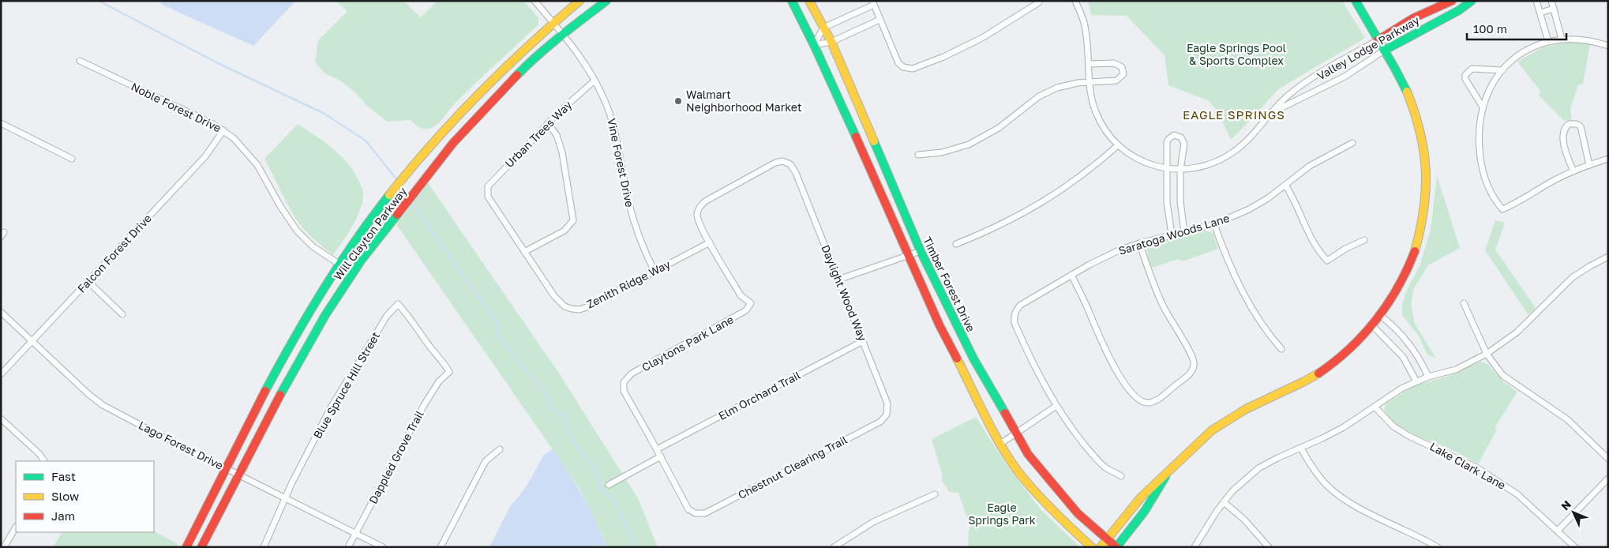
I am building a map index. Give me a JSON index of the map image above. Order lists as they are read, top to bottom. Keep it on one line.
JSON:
{"streets":{"main road":["Valley Lodge Parkway","Will Clayton Parkway","Timber Forest Drive"],"street":["Noble Forest Drive","Urban Trees Way","Vine Forest Drive","Saratoga Woods Lane","Falcon Forest Drive","Zenith Ridge Way","Daylight Wood Way","Claytons Park Lane","Blue Spruce Hill Street","Elm Orchard Trail","Lago Forest Drive","Dappled Grove Trail","Lake Clark Lane","Chestnut Clearing Trail"]},"crossings":[["Noble Forest Drive","Will Clayton Parkway"],["Noble Forest Drive","Falcon Forest Drive"],["Urban Trees Way","Vine Forest Drive"],["Urban Trees Way","Zenith Ridge Way"],["Vine Forest Drive","Will Clayton Parkway"],["Vine Forest Drive","Zenith Ridge Way"],["Will Clayton Parkway","Lago Forest Drive"],["Falcon Forest Drive","Lago Forest Drive"],["Zenith Ridge Way","Daylight Wood Way"],["Zenith Ridge Way","Claytons Park Lane"],["Daylight Wood Way","Claytons Park Lane"],["Daylight Wood Way","Elm Orchard Trail"],["Daylight Wood Way","Chestnut Clearing Trail"],["Claytons Park Lane","Elm Orchard Trail"],["Blue Spruce Hill Street","Lago Forest Drive"],["Blue Spruce Hill Street","Dappled Grove Trail"],["Lago Forest Drive","Dappled Grove Trail"]],"districts":["EAGLE SPRINGS"],"parks":["Eagle Springs Pool & Sports Complex","Eagle Springs Park"],"places":["Walmart Neighborhood Market"],"legend":["Fast","Slow","Jam"],"scale_bar":"100 m","north":"top left"}
